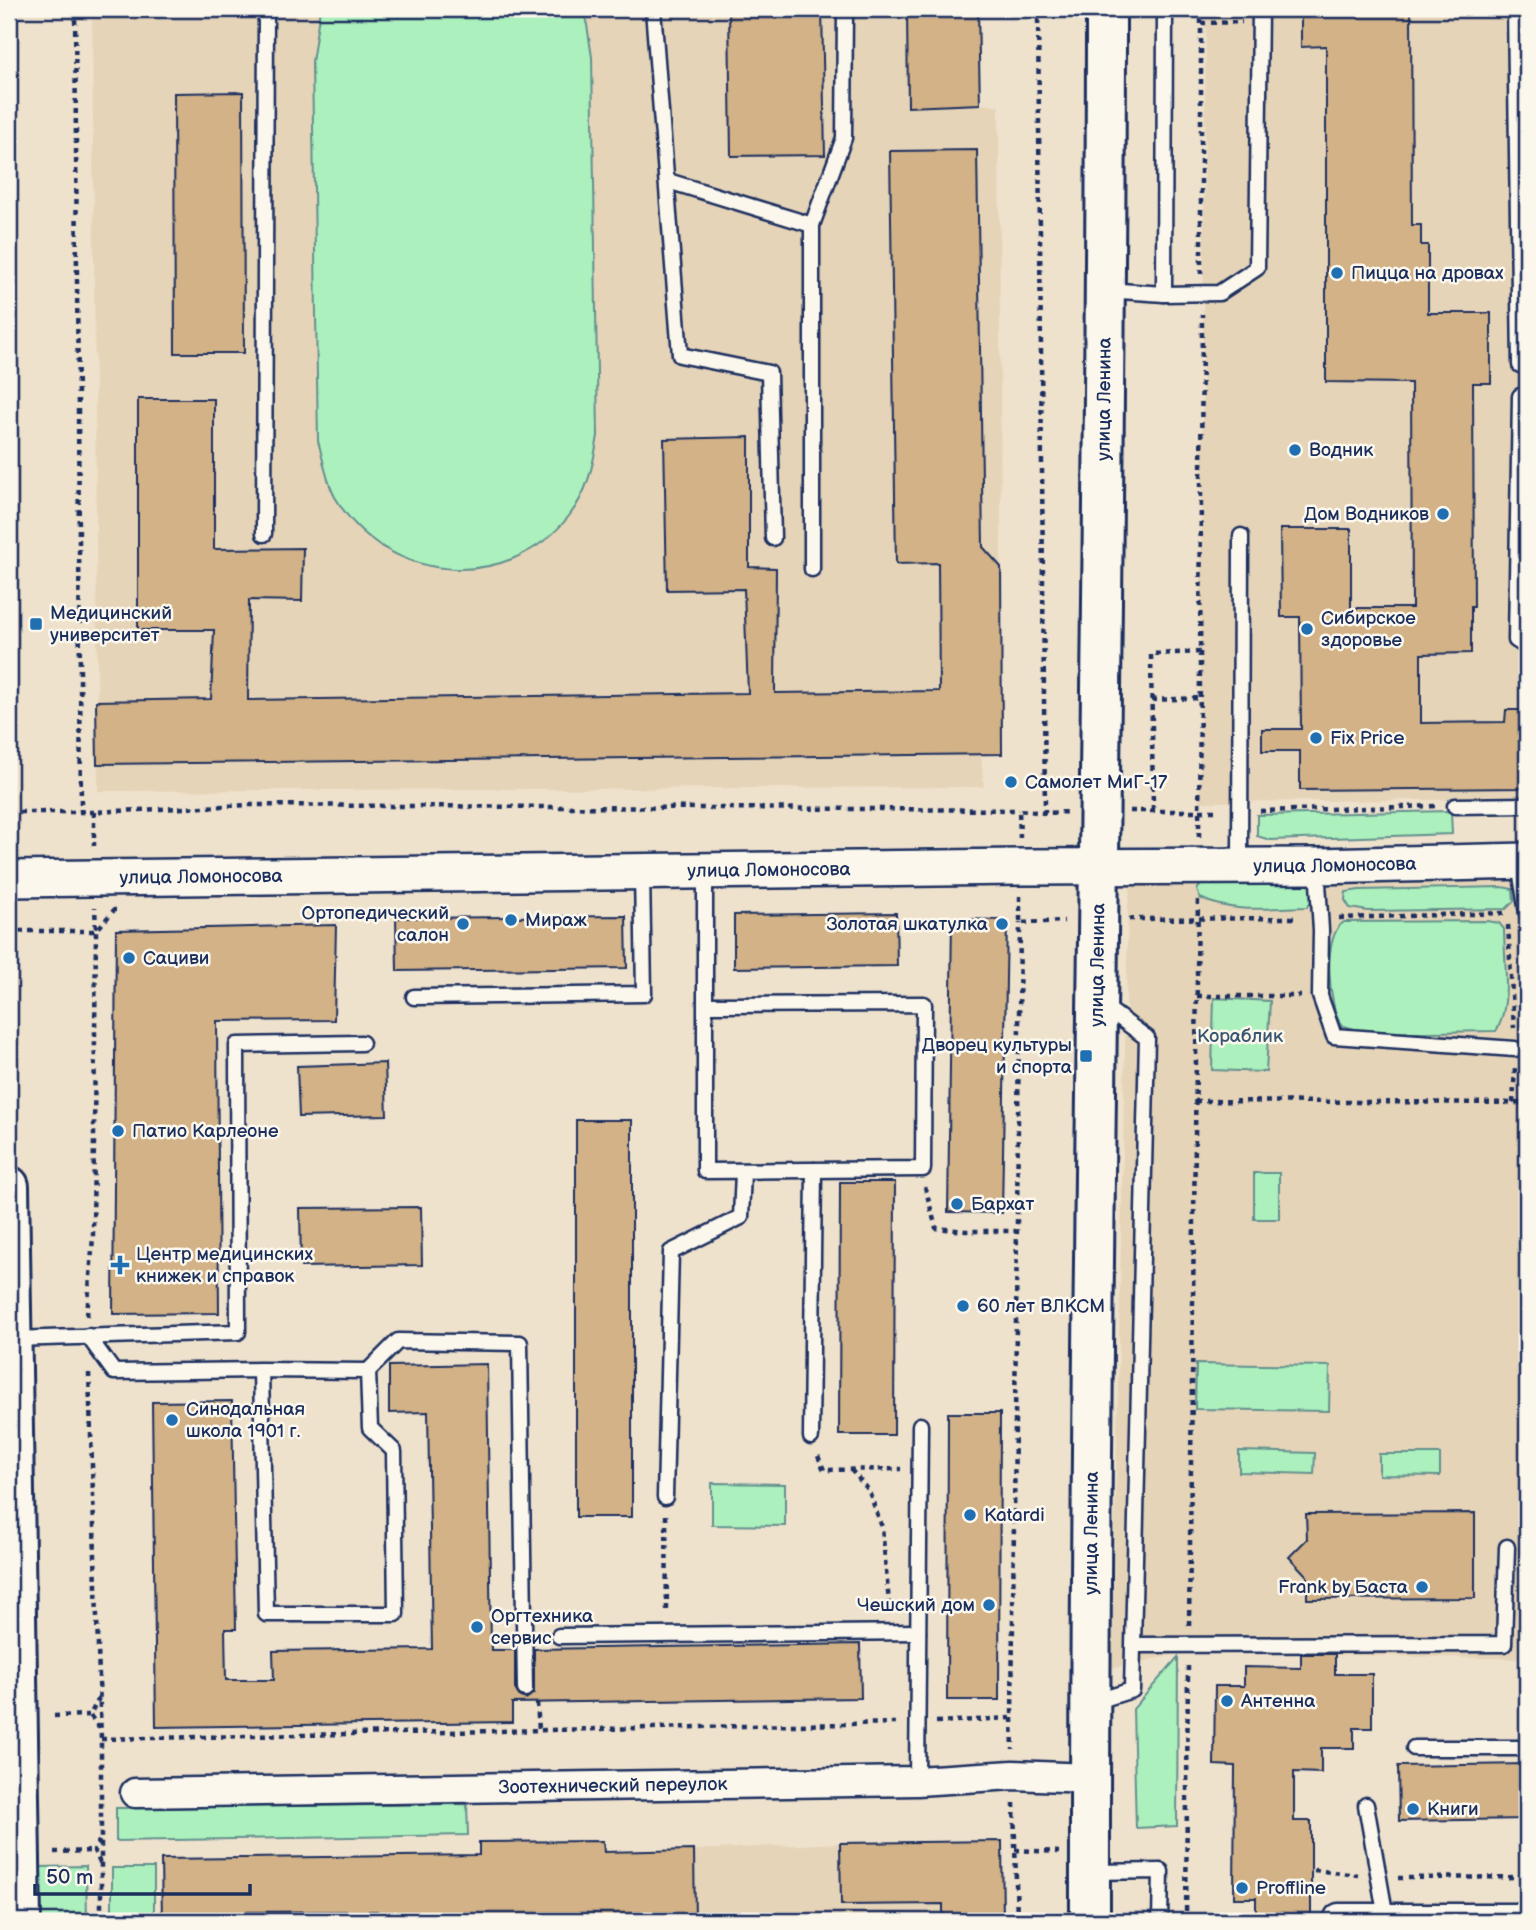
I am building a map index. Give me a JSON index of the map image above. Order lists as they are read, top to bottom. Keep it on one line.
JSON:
{"streets":{"main road":["улица Ленина"],"street":["улица Ломоносова","Зоотехнический переулок"]},"crossings":[["улица Ленина","улица Ломоносова"],["улица Ленина","Зоотехнический переулок"]],"parks":["Кораблик"],"places":{"other":["Пицца на дровах","Водник","Дом Водников","Сибирское здоровье","Fix Price","Самолет МиГ-17","Мираж","Ортопедический салон","Золотая шкатулка","Сациви","Патио Карлеоне","Бархат","60 лет ВЛКСМ","Синодальная школа 1901 г.","Katardi","Frank by Баста","Чешский дом","Оргтехника сервис","Антенна","Книги","Proffline"],"transit":["Медицинский университет","Дворец культуры и спорта"],"health":["Центр медицинских книжек и справок"]},"scale_bar":"50 m"}
